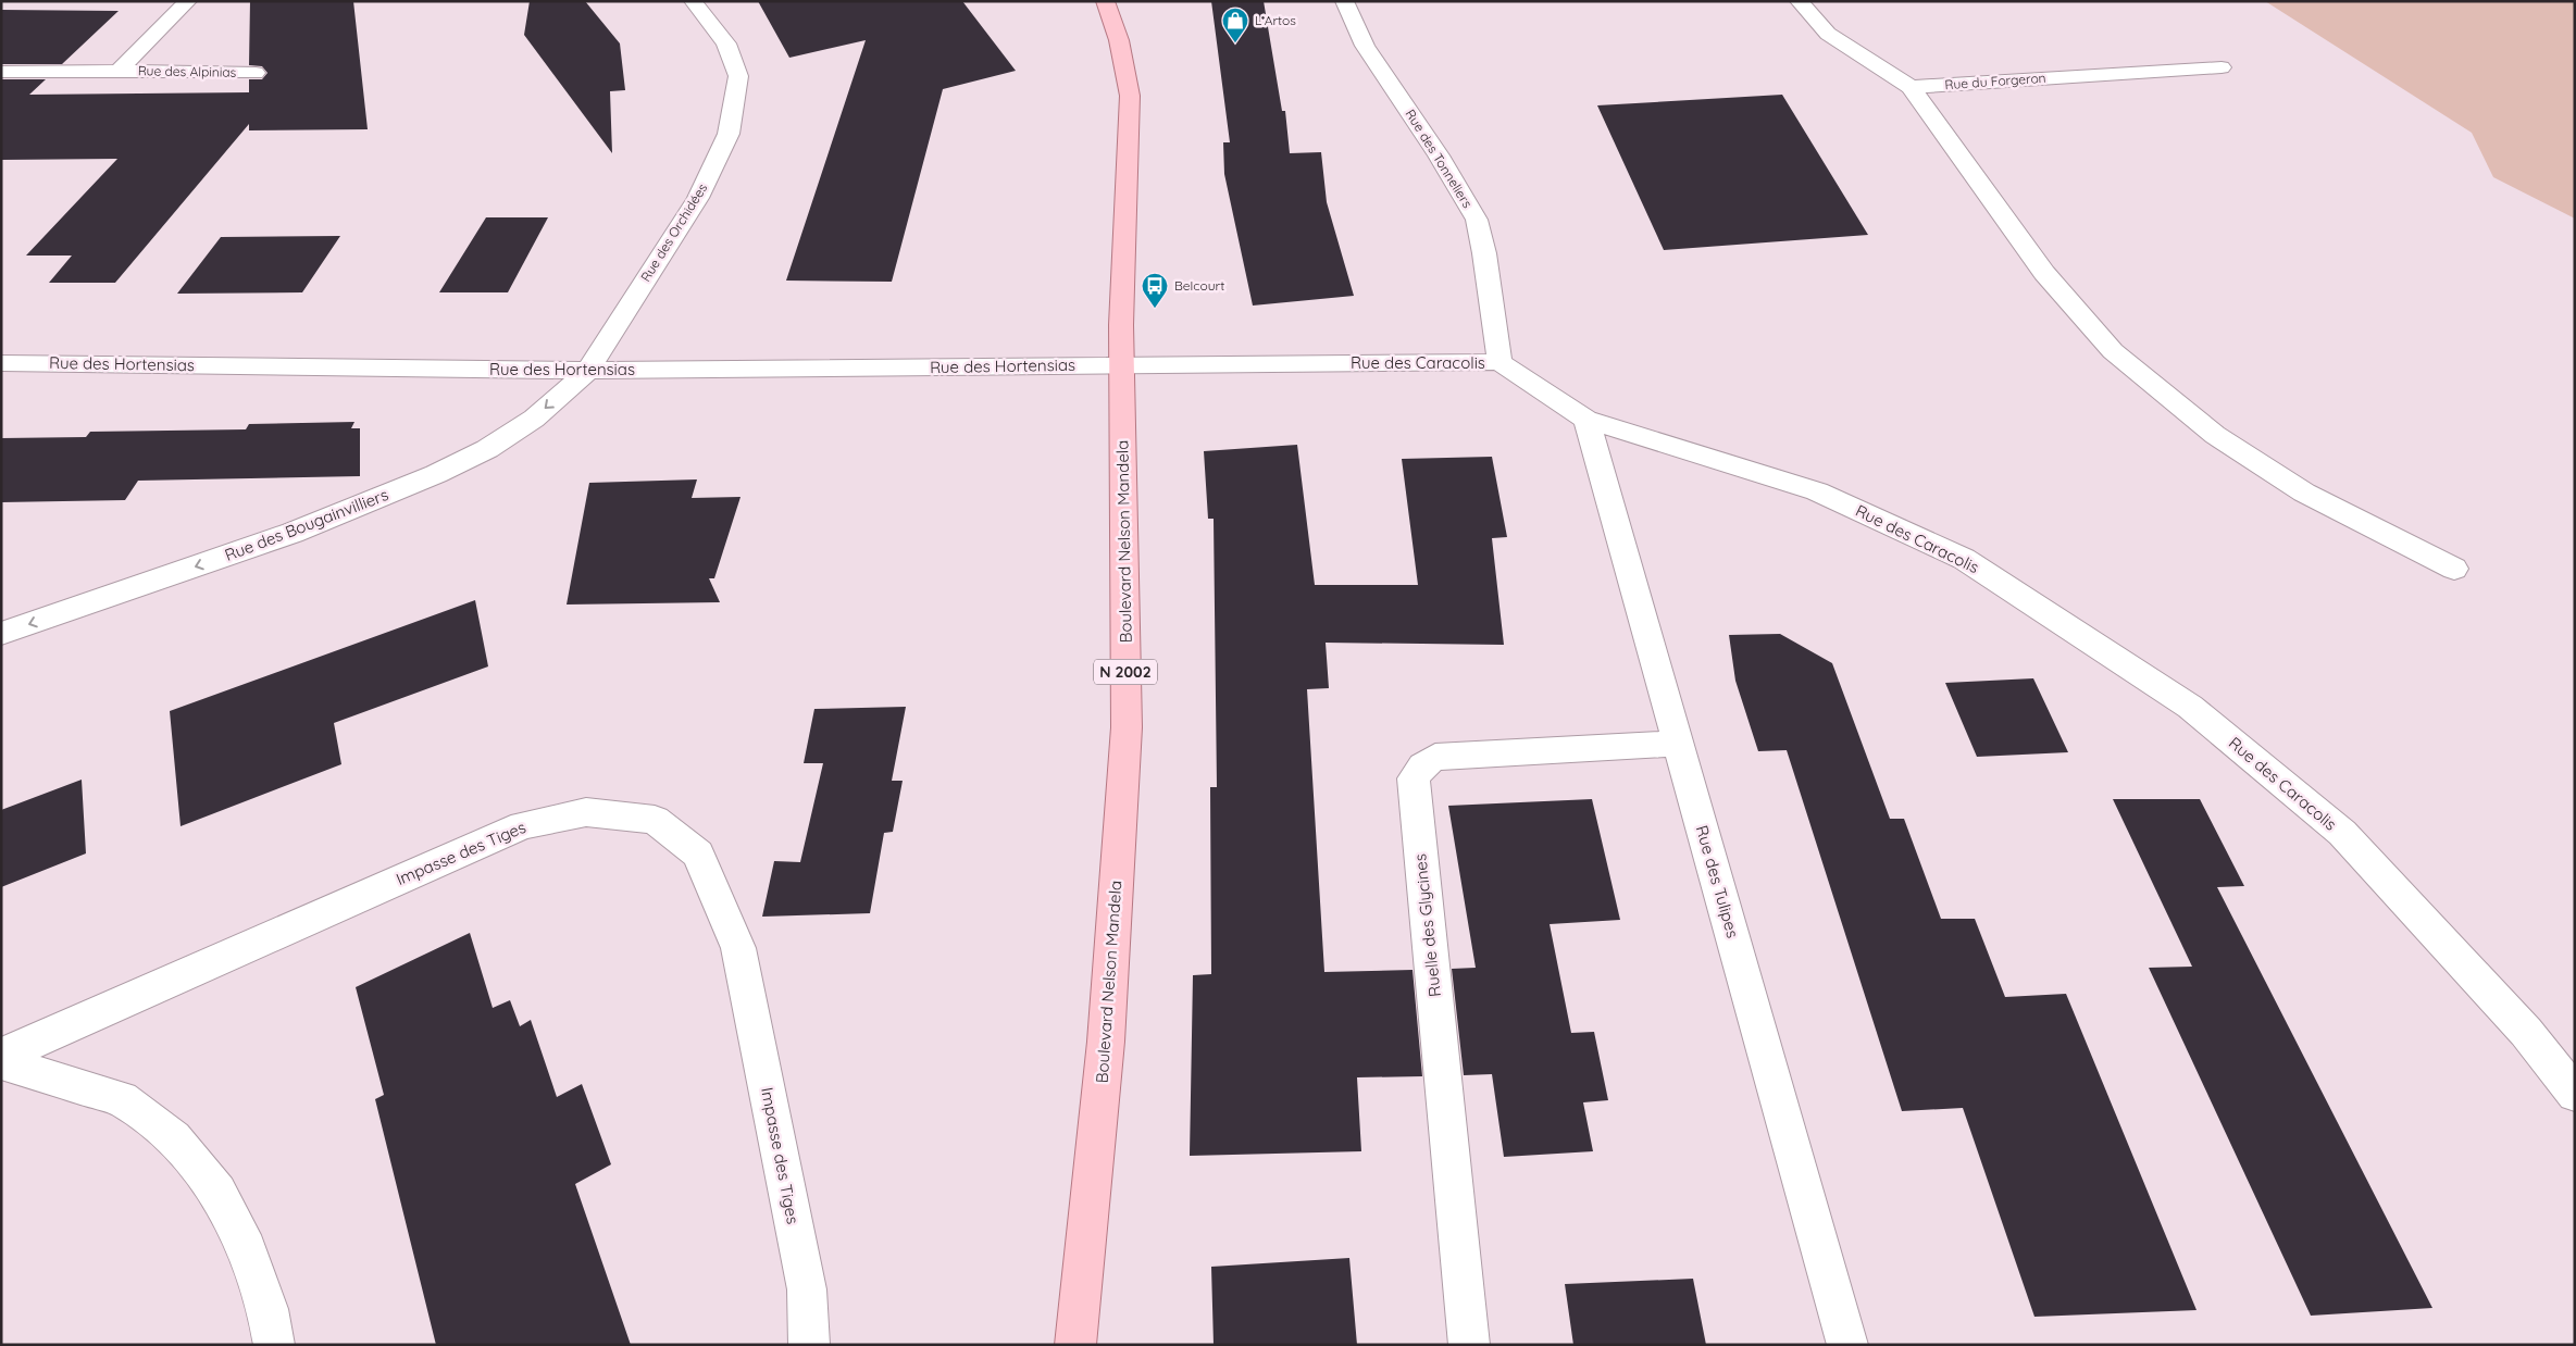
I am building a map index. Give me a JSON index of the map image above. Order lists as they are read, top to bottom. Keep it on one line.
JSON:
{"streets":{"main road":["Boulevard Nelson Mandela","N 2002"],"street":["Rue des Alpinias","Rue du Forgeron","Rue des Tonneliers","Rue des Orchidées","Rue des Caracolis","Rue des Hortensias","Rue des Bougainvilliers","Impasse des Tiges","Rue des Tulipes","Ruelle des Glycines"]},"crossings":[["Rue des Tonneliers","Rue des Caracolis"],["Rue des Orchidées","Rue des Hortensias"],["Rue des Orchidées","Rue des Bougainvilliers"],["Rue des Caracolis","Rue des Hortensias"],["Rue des Caracolis","Boulevard Nelson Mandela"],["Rue des Caracolis","Rue des Tulipes"],["Rue des Hortensias","Rue des Bougainvilliers"],["Rue des Hortensias","Boulevard Nelson Mandela"],["Rue des Tulipes","Ruelle des Glycines"]],"one_way":["Rue des Bougainvilliers"],"places":{"shop":["L'Artos"],"bus stop":["Belcourt"]}}
